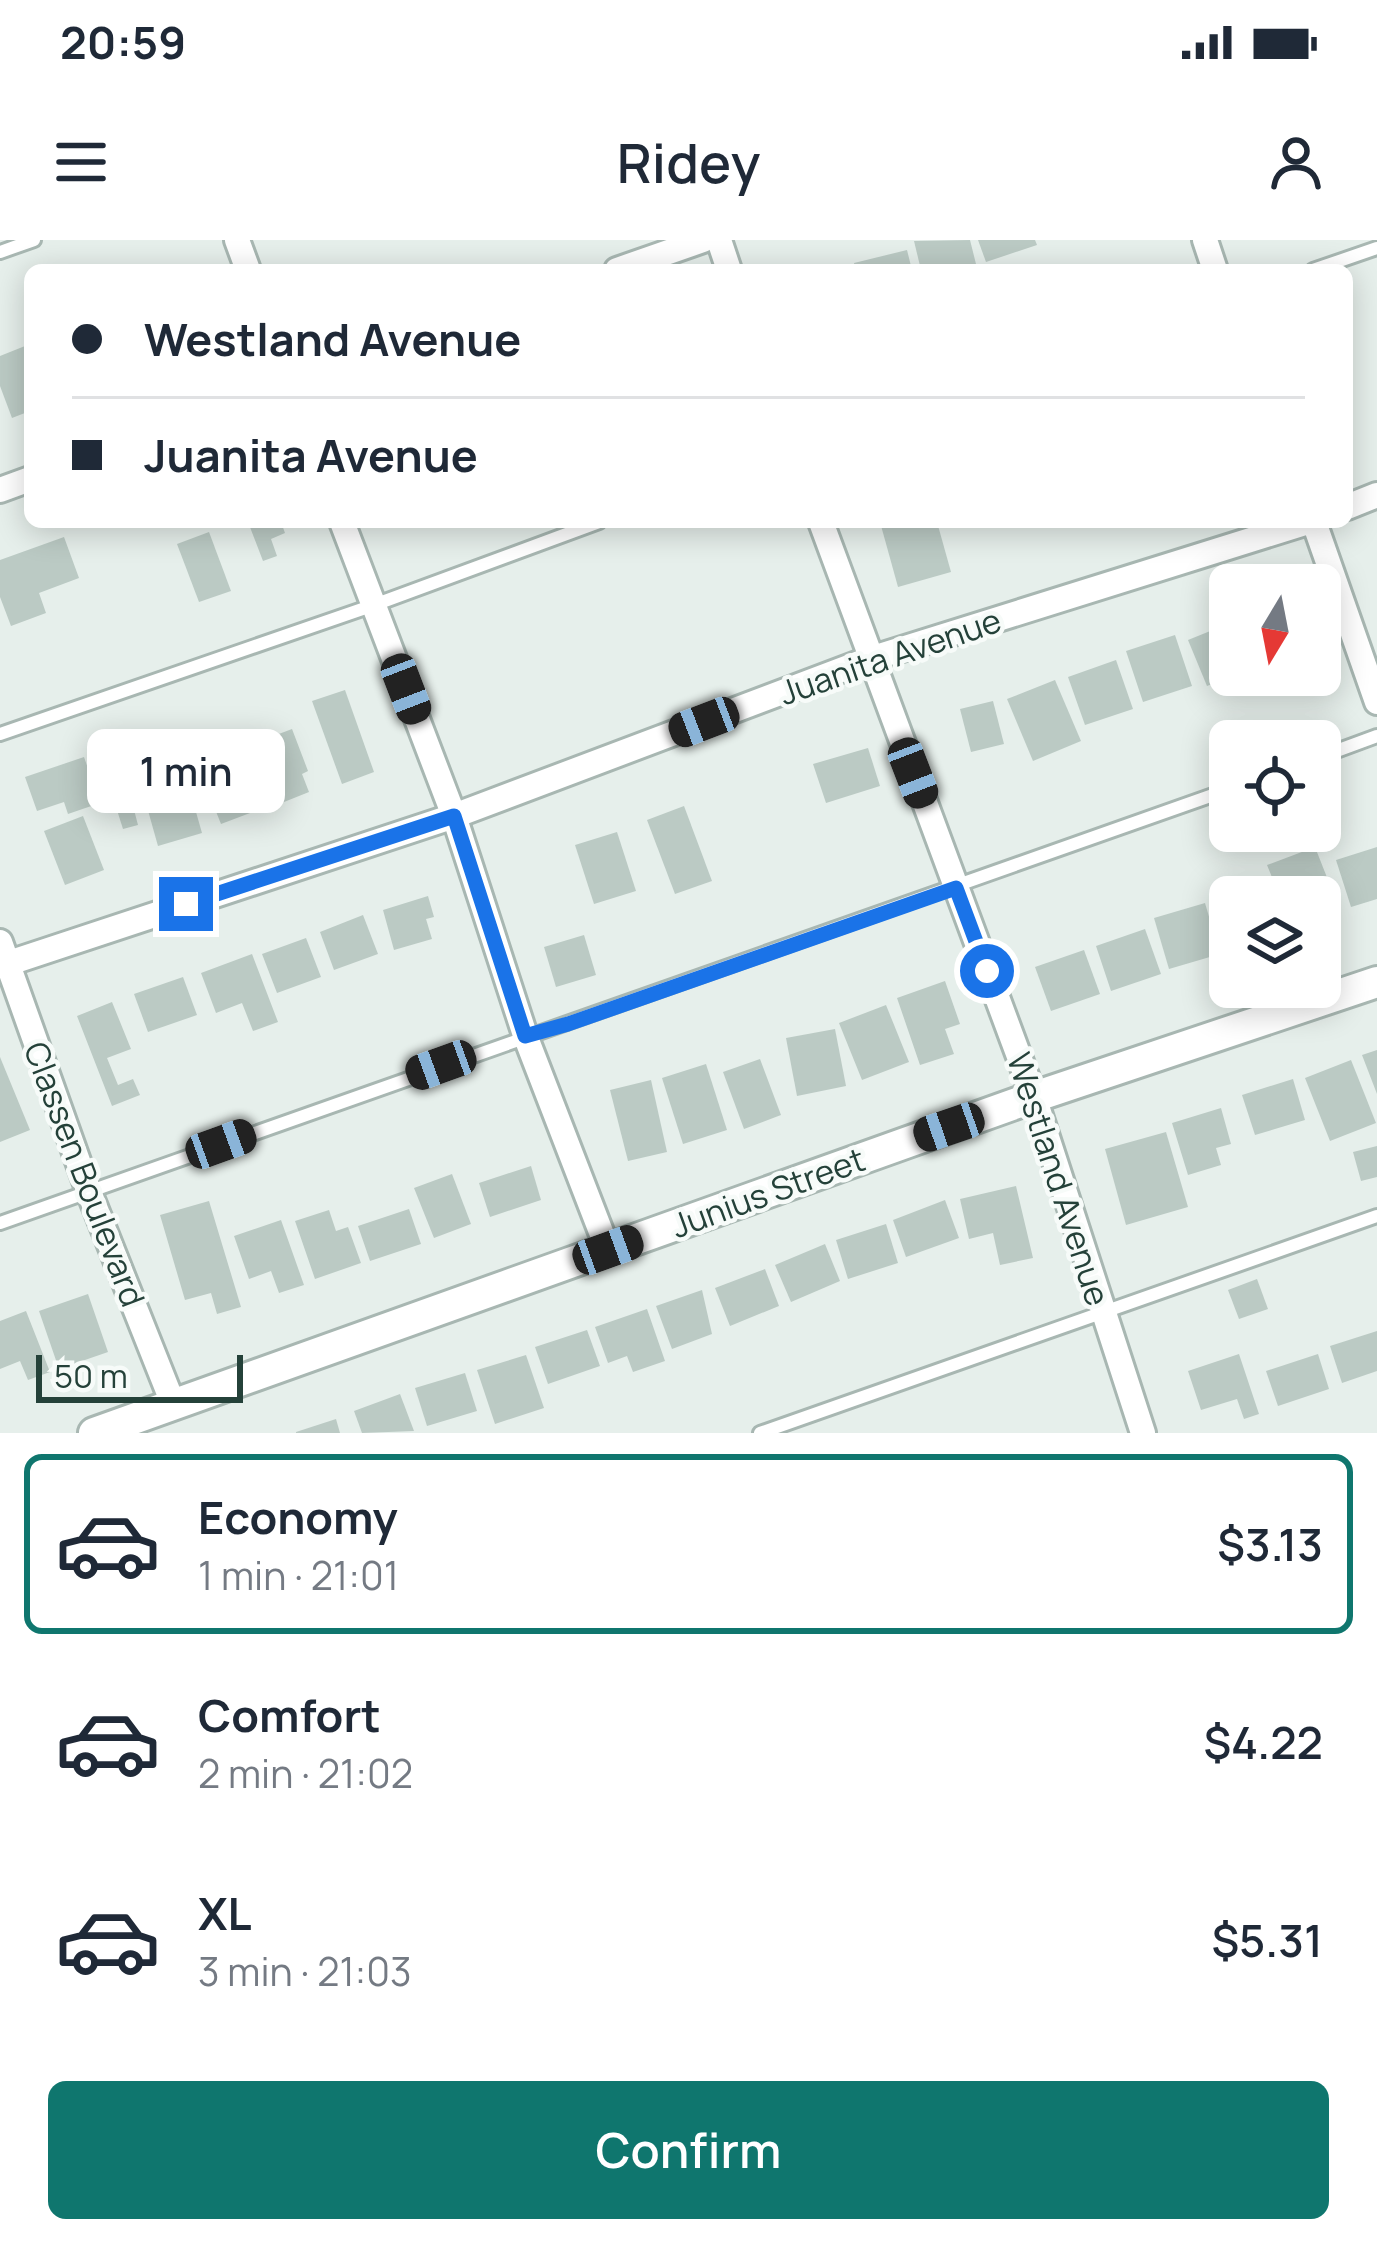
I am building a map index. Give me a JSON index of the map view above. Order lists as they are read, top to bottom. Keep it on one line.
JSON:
{"streets":{"street":["Juanita Avenue","Classen Boulevard","Westland Avenue","Junius Street"]},"crossings":[["Juanita Avenue","Classen Boulevard"],["Juanita Avenue","Westland Avenue"],["Classen Boulevard","Junius Street"],["Westland Avenue","Junius Street"]],"scale_bar":"50 m","north":"bottom","page":{"status":"20:59","header":"Ridey","banner":["Westland Avenue","Juanita Avenue"],"bubble":"1 min","scale":"50 m","list":[{"name":"Economy","note":"1 min · 21:01","value":"$3.13"},{"name":"Comfort","note":"2 min · 21:02","value":"$4.22"},{"name":"XL","note":"3 min · 21:03","value":"$5.31"}],"buttons":"Confirm"}}
